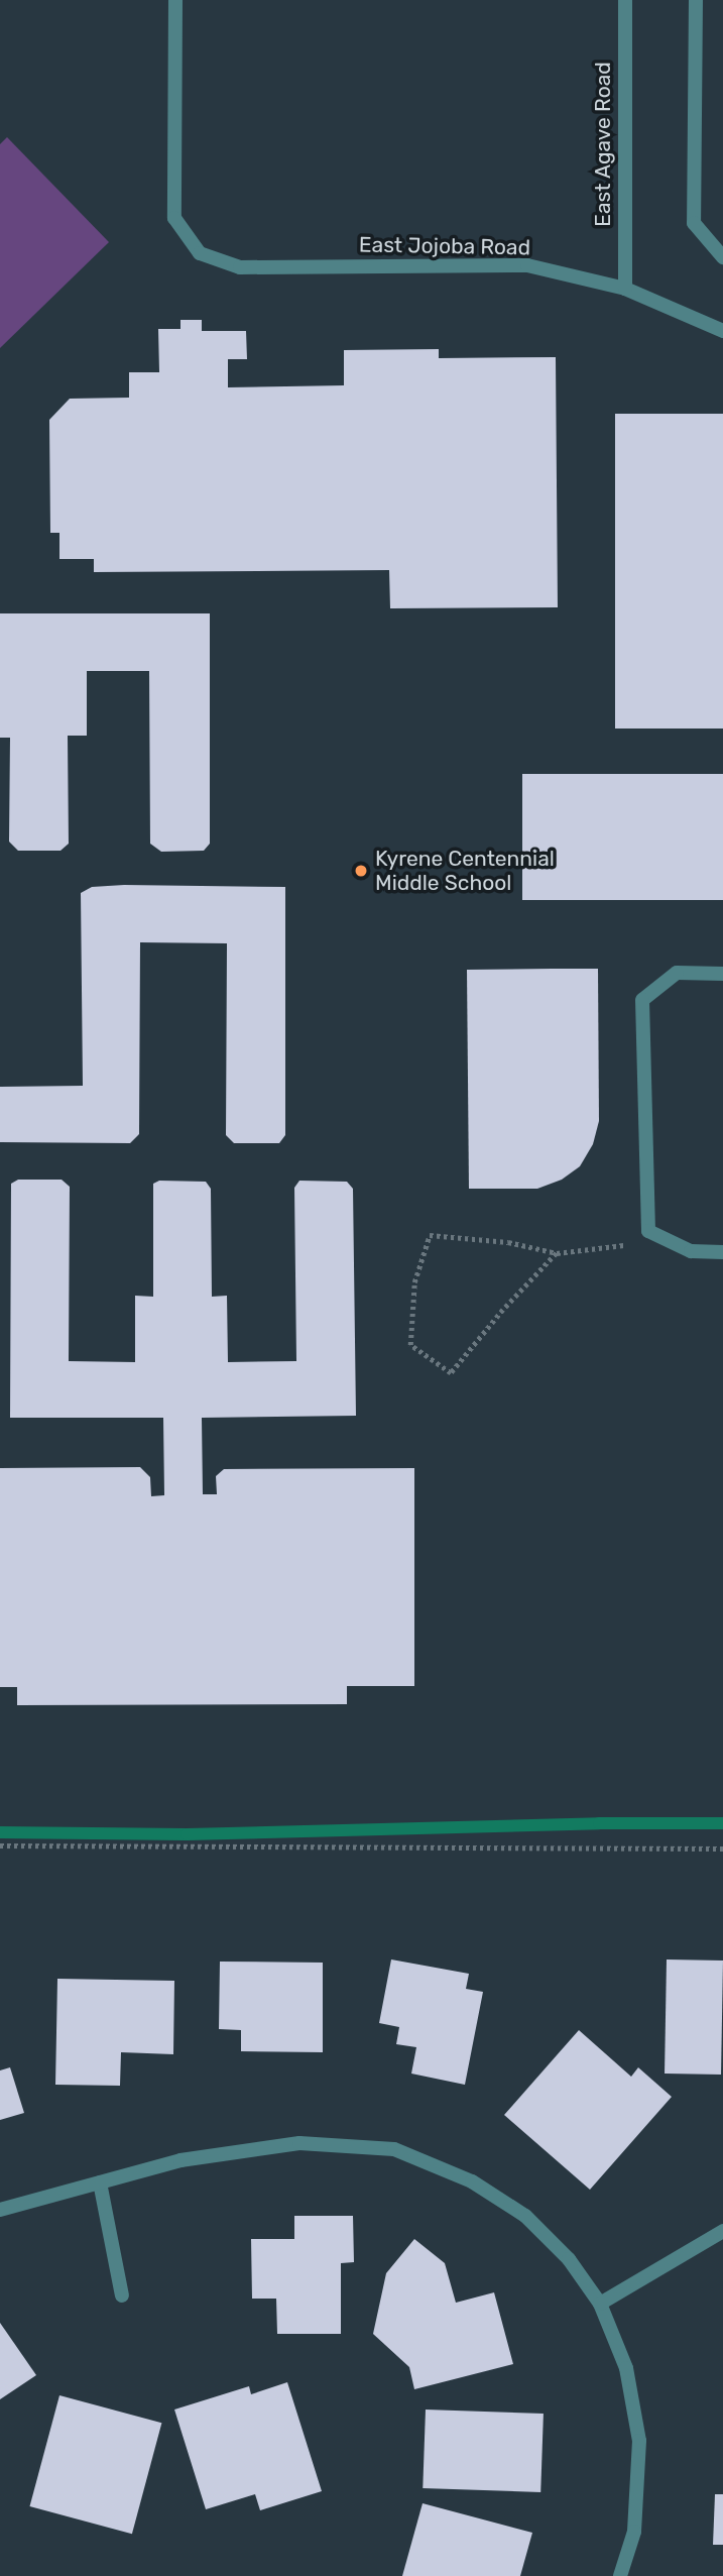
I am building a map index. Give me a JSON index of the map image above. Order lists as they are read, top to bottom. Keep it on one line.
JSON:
{"streets":{"street":["East Agave Road","East Jojoba Road"]},"crossings":[["East Agave Road","East Jojoba Road"]],"places":["Kyrene Centennial Middle School"]}
